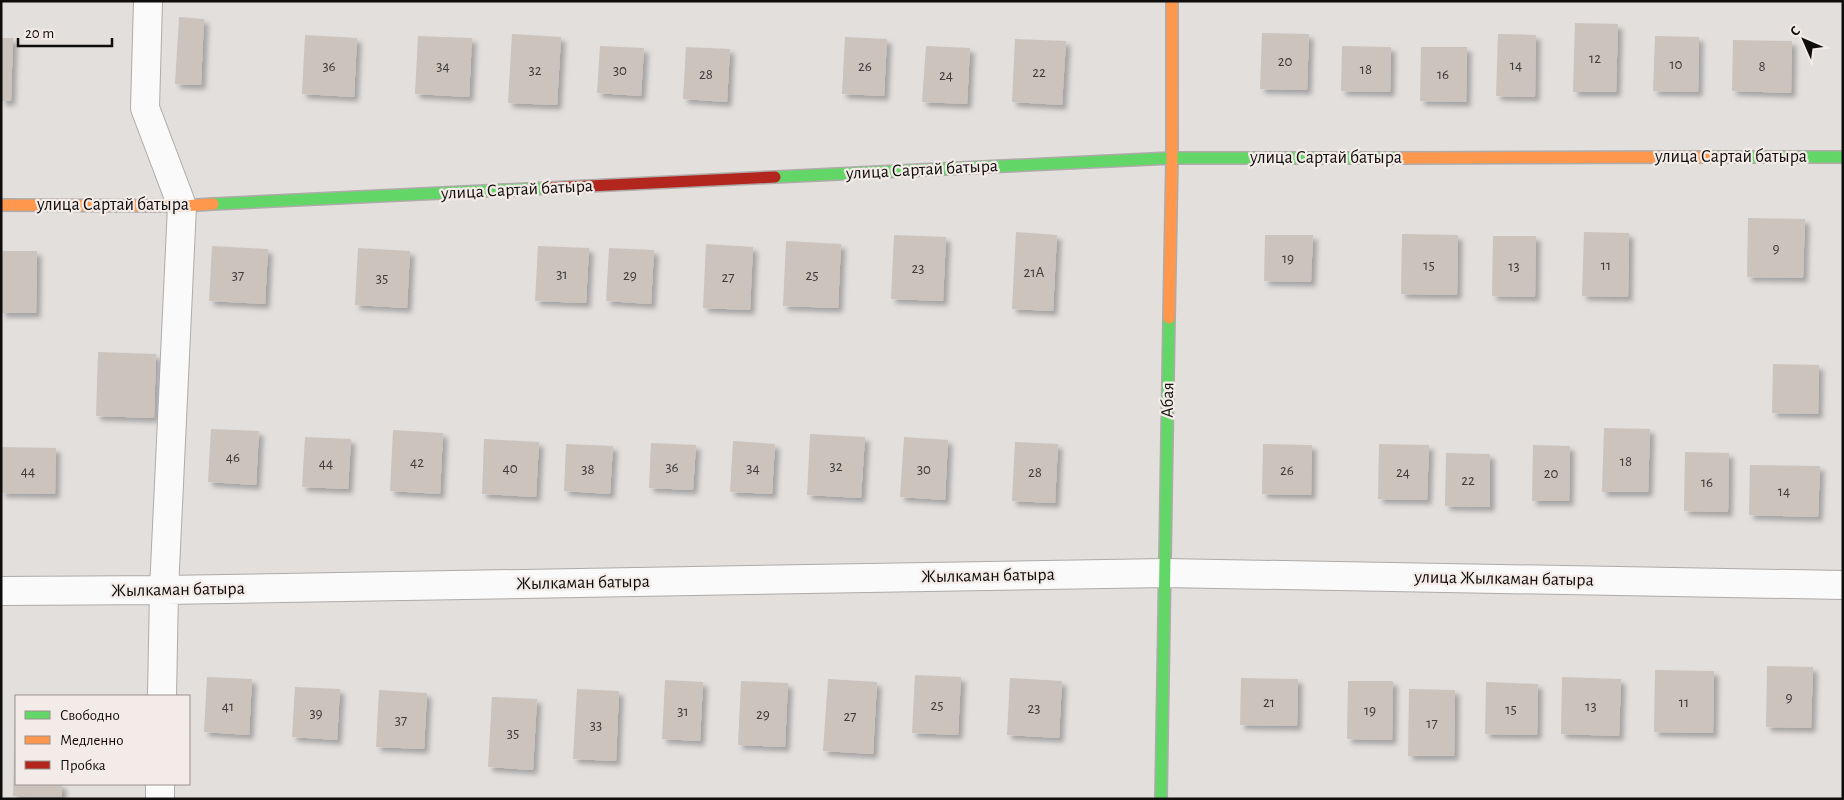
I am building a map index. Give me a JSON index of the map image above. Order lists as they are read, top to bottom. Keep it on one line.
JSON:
{"streets":{"street":["улица Сартай батыра","Абая","Жылкаман батыра","улица Жылкаман батыра"]},"crossings":[["улица Сартай батыра","Абая"],["Абая","Жылкаман батыра"],["Абая","улица Жылкаман батыра"],["Жылкаман батыра","улица Жылкаман батыра"]],"house_numbers":["12","20","10","14","36","34","26","8","18","32","30","22","28","16","24","9","19","15","11","13","23","21А","31","37","29","25","27","35","46","18","42","44","32","36","40","34","38","30","26","44","28","24","20","22","16","14","9","21","11","25","41","13","23","15","19","31","39","29","27","37","17","33","35"],"legend":["Свободно","Медленно","Пробка"],"scale_bar":"20 m","north":"top left"}
